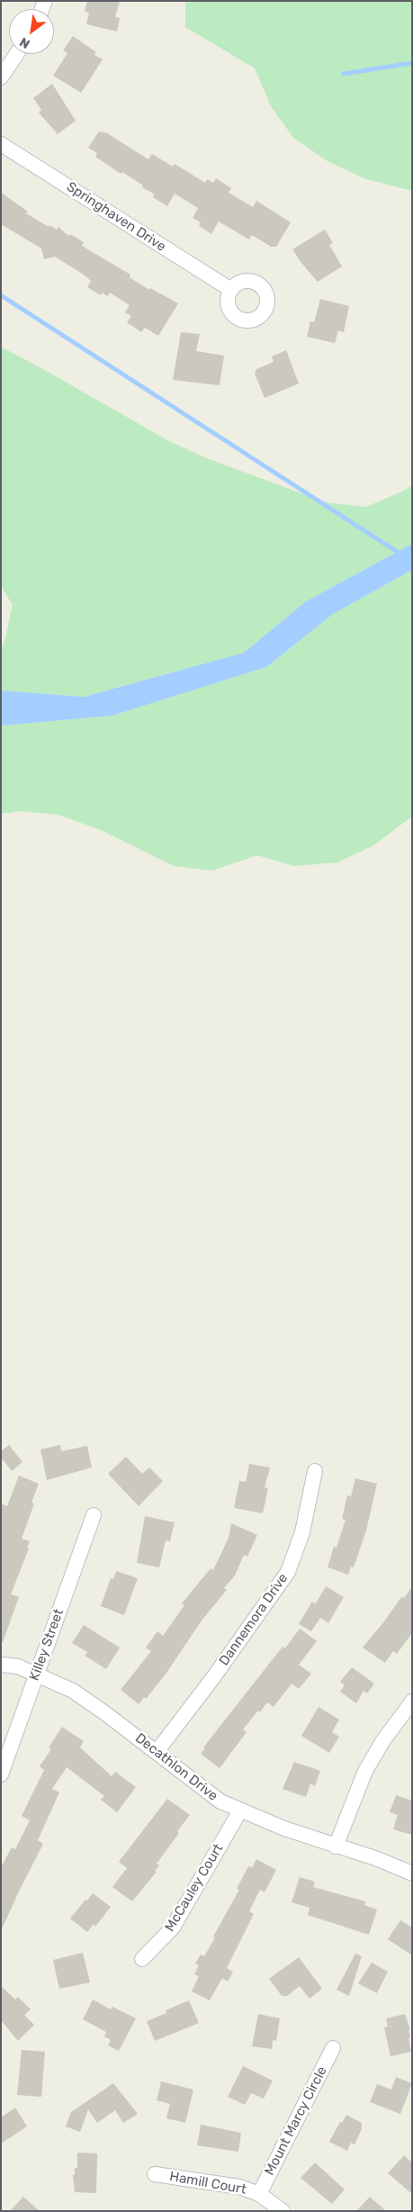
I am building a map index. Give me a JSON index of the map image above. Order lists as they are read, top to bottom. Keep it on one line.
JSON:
{"streets":{"street":["Springhaven Drive","Dannemora Drive","Killey Street","Decathlon Drive","McCauley Court","Mount Marcy Circle","Hamill Court"]},"crossings":[["Dannemora Drive","Decathlon Drive"],["Killey Street","Decathlon Drive"],["Decathlon Drive","McCauley Court"],["Mount Marcy Circle","Hamill Court"]],"north":"bottom left"}
